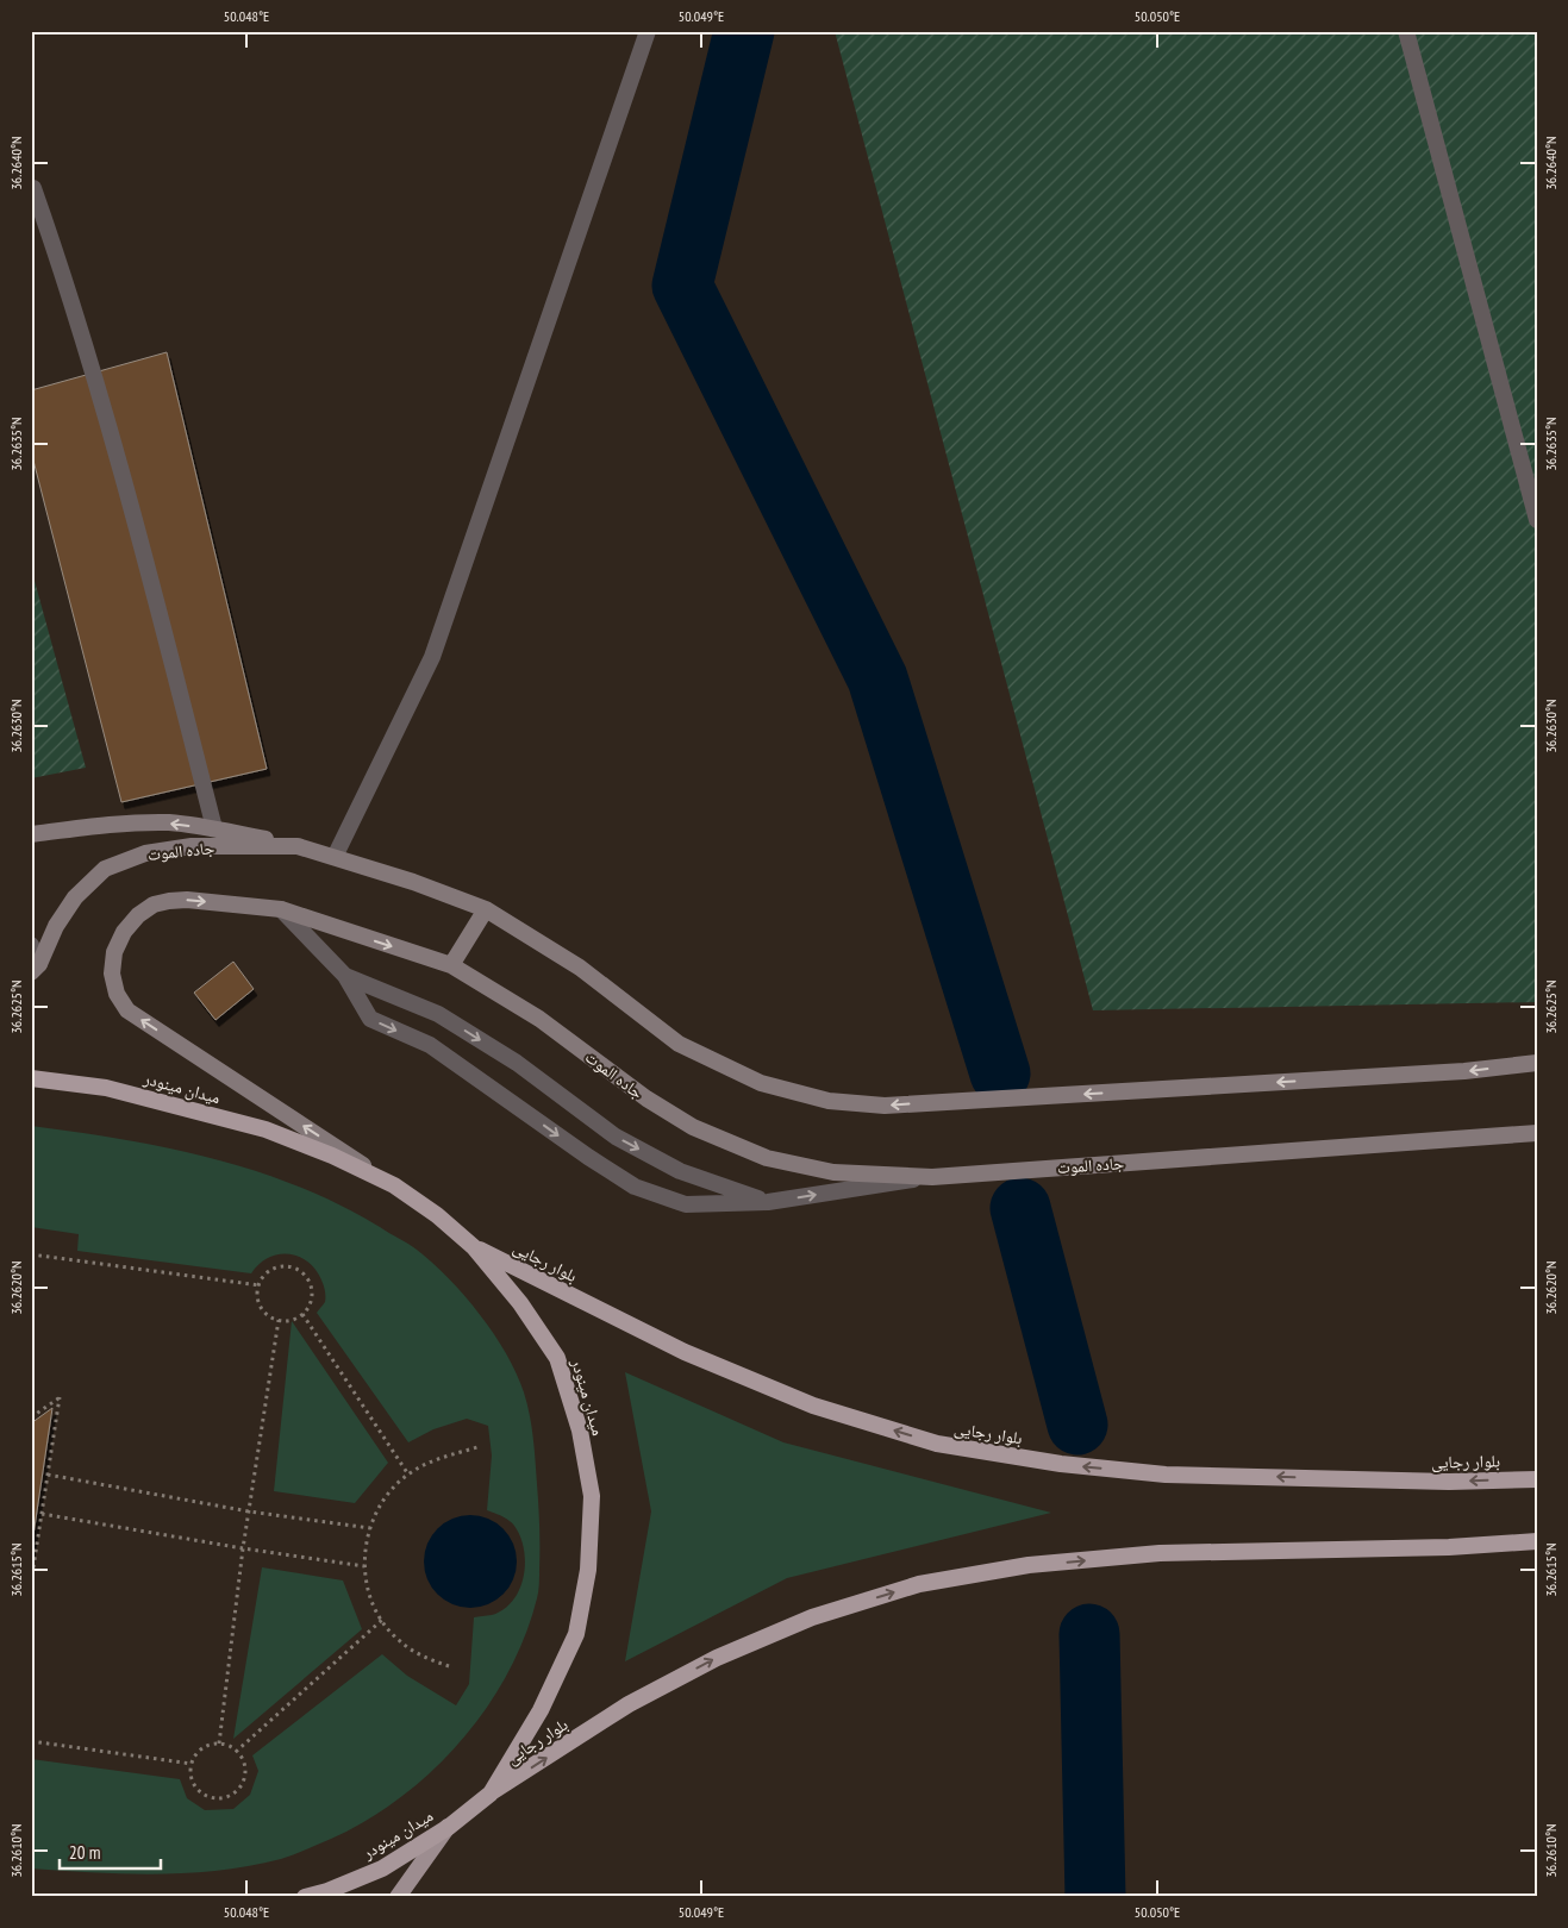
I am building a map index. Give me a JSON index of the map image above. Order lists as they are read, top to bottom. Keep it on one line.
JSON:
{"streets":{"highway":["میدان مینودر","بلوار رجایی"],"main road":["جاده الموت"]},"crossings":[["جاده الموت","میدان مینودر"],["میدان مینودر","بلوار رجایی"]],"scale_bar":"20 m","coordinates":["50.048°E","50.049°E","50.050°E","36.2640°N","36.2635°N","36.2630°N","36.2625°N","36.2620°N","36.2615°N","36.2610°N"]}
